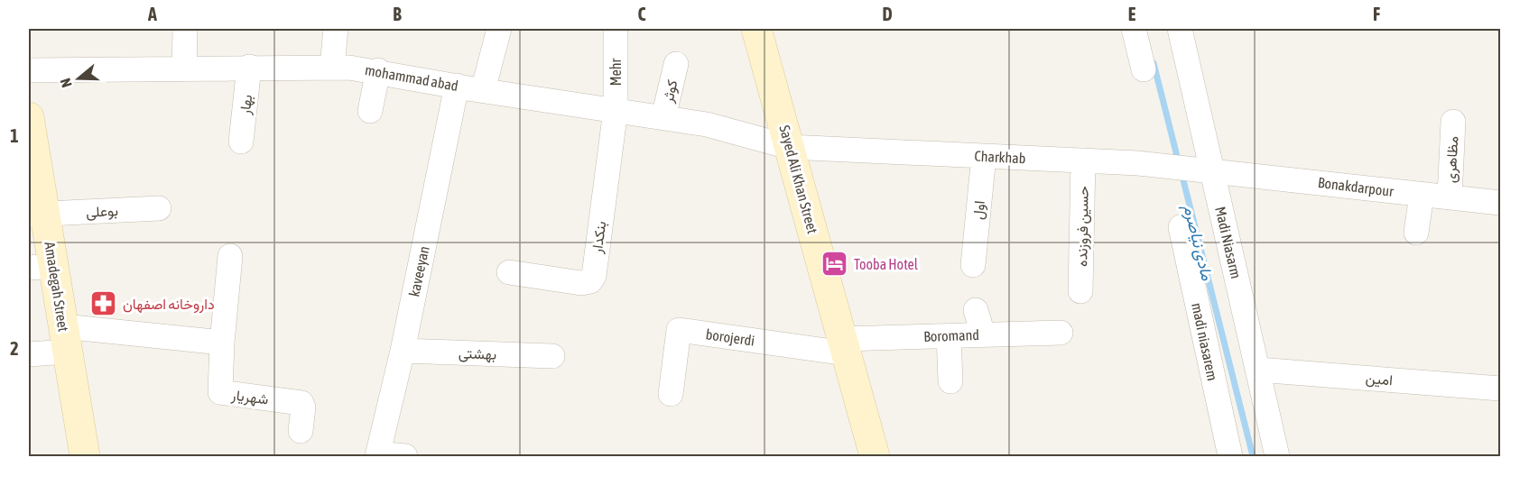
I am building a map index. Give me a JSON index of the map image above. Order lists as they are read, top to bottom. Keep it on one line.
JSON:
{"streets":{"main road":["Sayed Ali Khan Street","Amadegah Street"],"street":["Mehr","mohammad abad","کوثر","بهار","Charkhab","مظاهری","Bonakdarpour","اول","بوعلی","حسین فروزنده","بنکدار","Madi Niasarm","kaveeyan","Boromand","borojerdi","madi niasarem","بهشتی","امین","شهریار"]},"crossings":[["Mehr","mohammad abad"],["Mehr","بنکدار"],["mohammad abad","کوثر"],["mohammad abad","بهار"],["mohammad abad","Charkhab"],["mohammad abad","Sayed Ali Khan Street"],["mohammad abad","بنکدار"],["mohammad abad","kaveeyan"],["Charkhab","Sayed Ali Khan Street"],["Charkhab","Bonakdarpour"],["Charkhab","اول"],["Charkhab","حسین فروزنده"],["Charkhab","Madi Niasarm"],["مظاهری","Bonakdarpour"],["Sayed Ali Khan Street","Boromand"],["Sayed Ali Khan Street","borojerdi"],["Bonakdarpour","Madi Niasarm"],["بوعلی","Amadegah Street"],["Madi Niasarm","امین"],["kaveeyan","بهشتی"],["Boromand","borojerdi"]],"water":["مادی نیاصرم"],"places":{"hotel":["Tooba Hotel"],"pharmacy":["داروخانه اصفهان"]},"north":"left","grid":{"columns":["A","B","C","D","E","F"],"rows":["1","2"]}}
